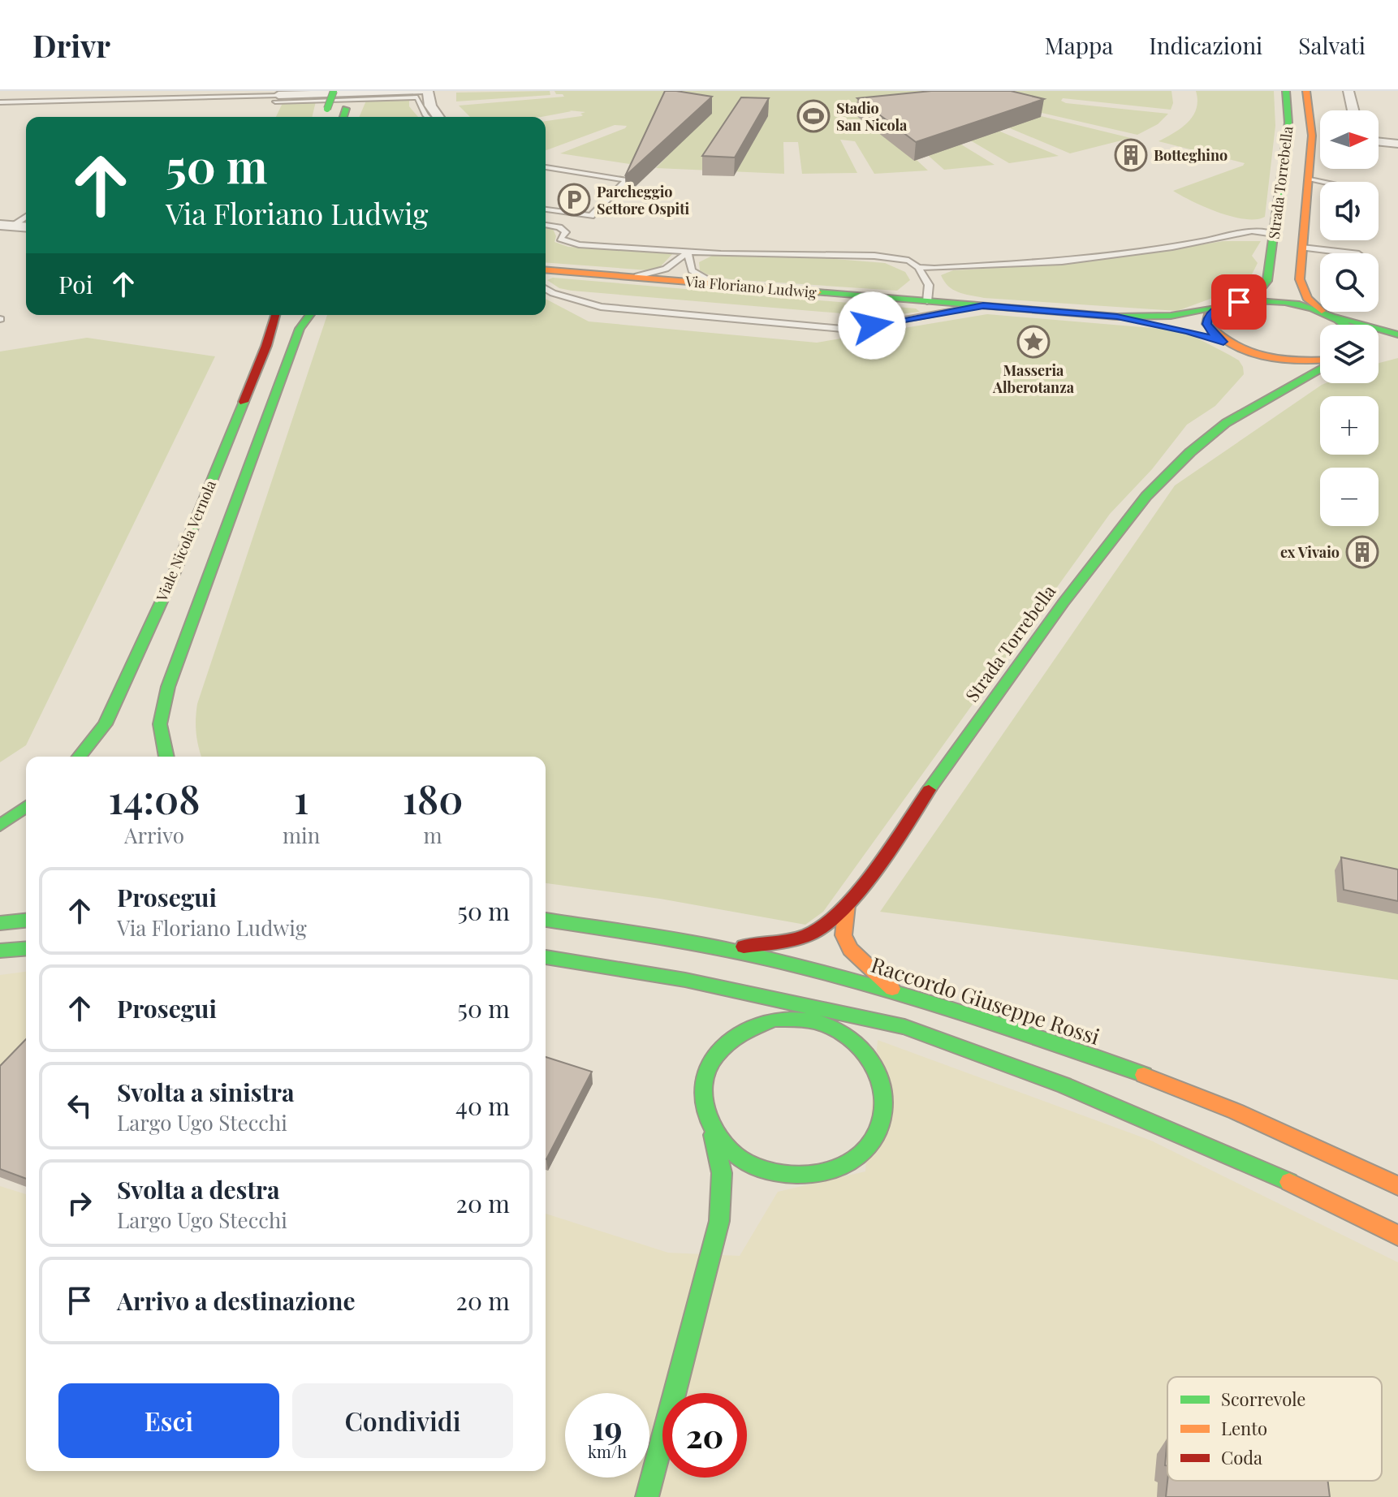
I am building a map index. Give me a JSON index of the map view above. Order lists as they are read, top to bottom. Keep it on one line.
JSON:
{"streets":{"main road":["Strada Torrebella","Via Floriano Ludwig","Viale Nicola Vernola","Raccordo Giuseppe Rossi"]},"crossings":[["Strada Torrebella","Raccordo Giuseppe Rossi"]],"places":{"sports":["Stadio San Nicola"],"building":["Botteghino","ex Vivaio"],"parking":["Parcheggio Settore Ospiti"],"place":["Masseria Alberotanza"]},"legend":["Scorrevole","Lento","Coda"],"north":"right","page":{"header":"Drivr","nav":["Mappa","Indicazioni","Salvati"],"map_buttons":["+","−"],"turn":["50 m","Via Floriano Ludwig"],"then":"Poi","eta":["14:08","Arrivo","1","min","180","m"],"list":[{"name":"Prosegui","note":"Via Floriano Ludwig","value":"50 m"},{"name":"Prosegui","value":"50 m"},{"name":"Svolta a sinistra","note":"Largo Ugo Stecchi","value":"40 m"},{"name":"Svolta a destra","note":"Largo Ugo Stecchi","value":"20 m"},{"name":"Arrivo a destinazione","value":"20 m"}],"buttons":["Esci","Condividi"],"speed":"19 km/h","limit":"20"}}
